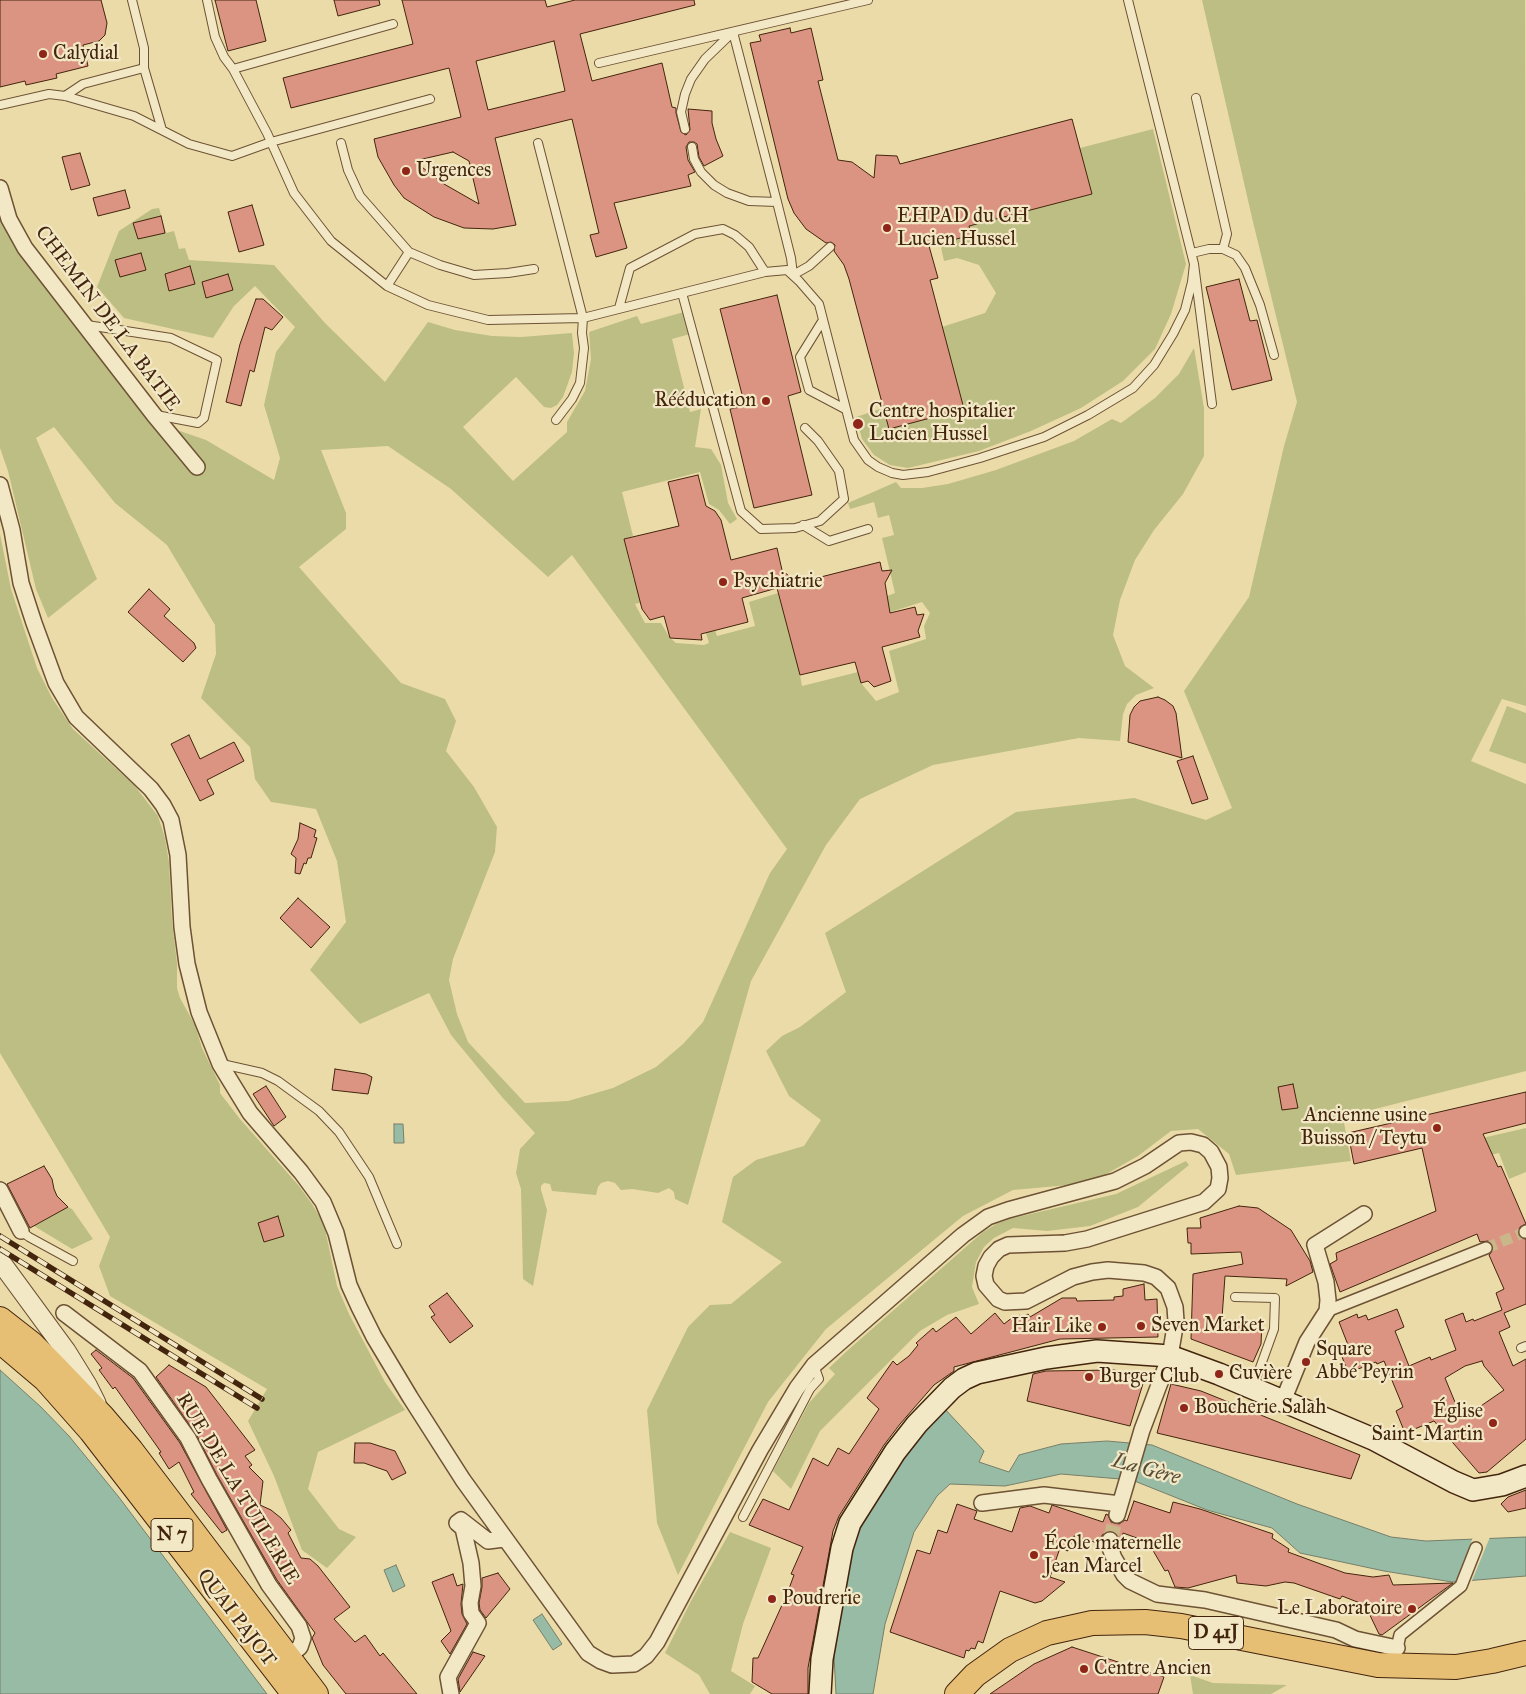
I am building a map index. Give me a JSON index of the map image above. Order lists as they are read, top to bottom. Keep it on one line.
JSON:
{"streets":{"main road":["N 7","QUAI PAJOT","D 41J"],"street":["CHEMIN DE LA BATIE","RUE DE LA TUILERIE"]},"crossings":[["RUE DE LA TUILERIE","QUAI PAJOT"],["N 7","QUAI PAJOT"]],"water":["La Gère"],"places":["Calydial","Urgences","EHPAD du CH Lucien Hussel","Rééducation","Centre hospitalier Lucien Hussel","Psychiatrie","Ancienne usine Buisson / Teytu","Seven Market","Hair Like","Square Abbé Peyrin","Cuvière","Burger Club","Boucherie Salah","Église Saint-Martin","École maternelle Jean Marcel","Poudrerie","Le Laboratoire","Centre Ancien"]}
